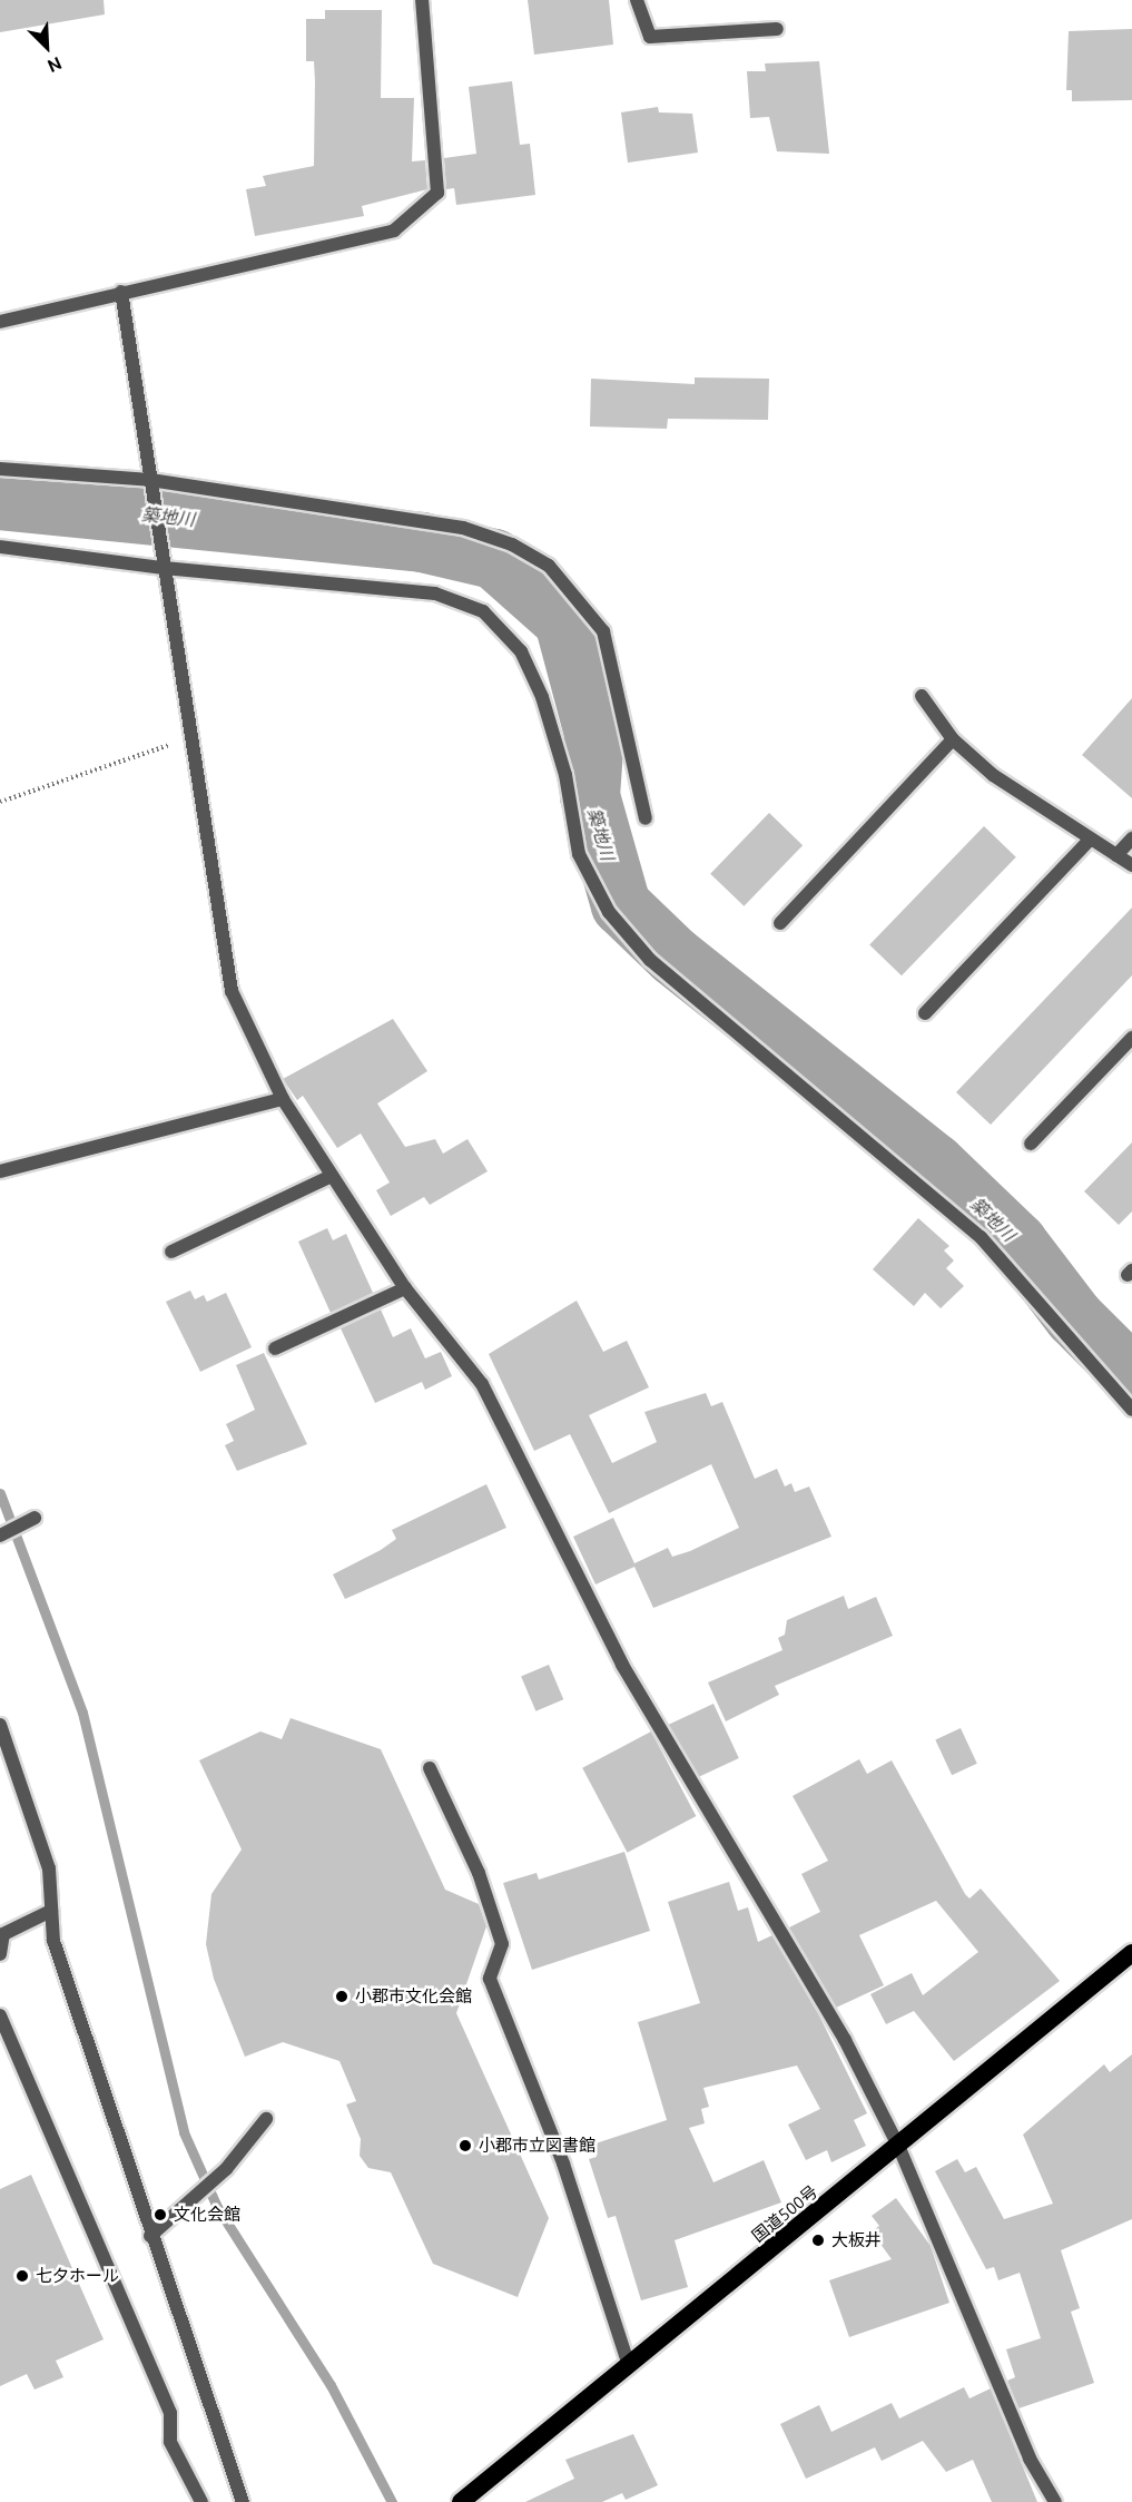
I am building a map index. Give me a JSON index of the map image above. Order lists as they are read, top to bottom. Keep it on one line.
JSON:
{"streets":{"highway":["国道500号"]},"water":["築地川"],"places":["小郡市文化会館","小郡市立図書館","文化会館","大板井","七夕ホール"],"north":"bottom right"}
